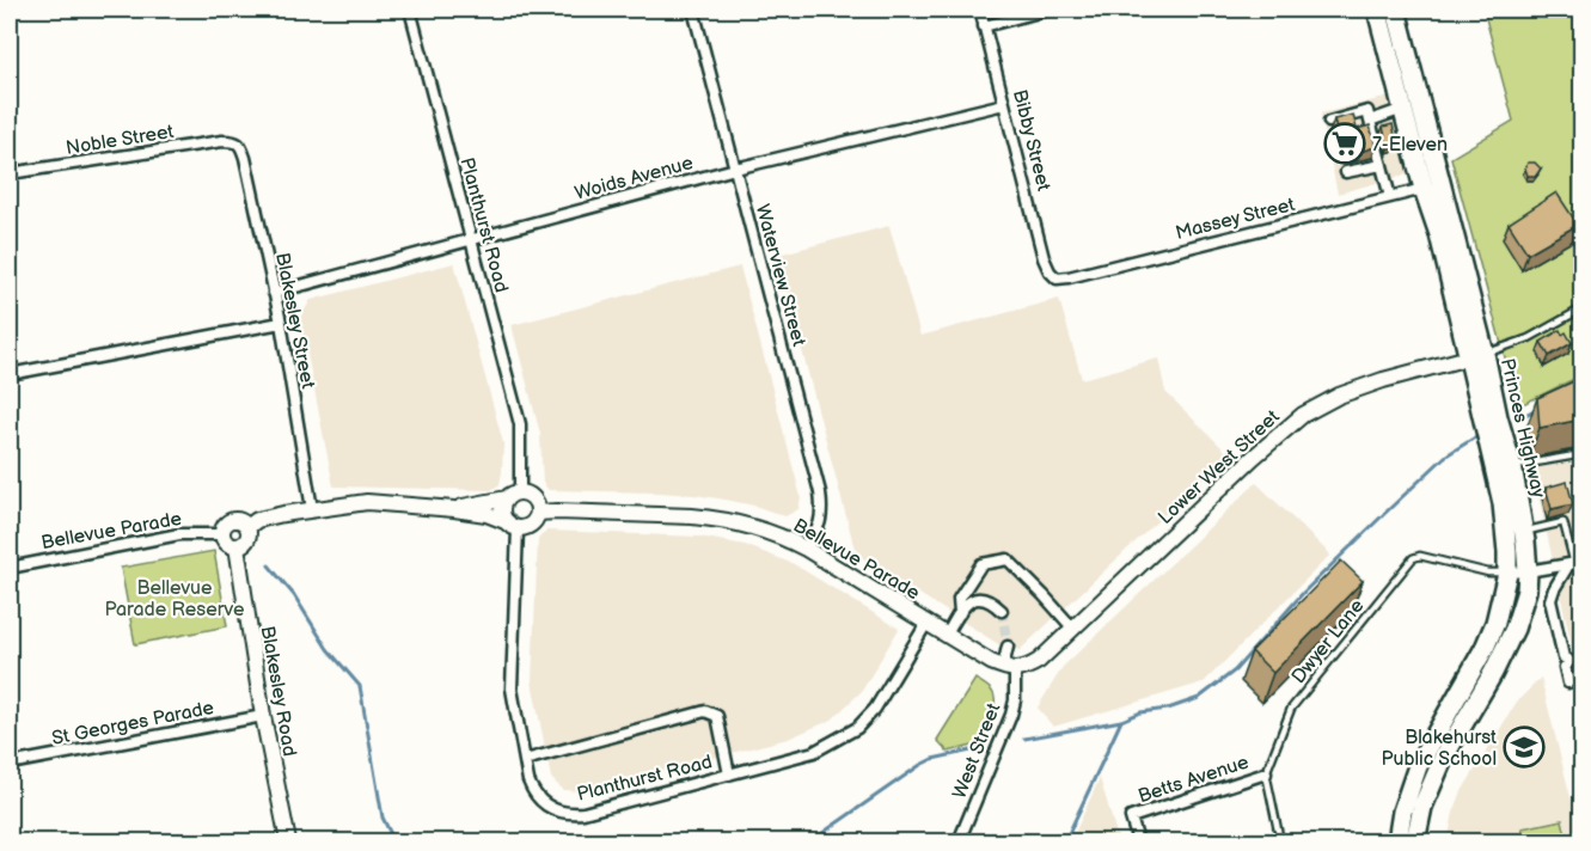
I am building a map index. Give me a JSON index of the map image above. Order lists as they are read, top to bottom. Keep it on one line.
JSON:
{"streets":{"highway":["Princes Highway"],"street":["Noble Street","Bibby Street","Woids Avenue","Massey Street","Planthurst Road","Waterview Street","Blakesley Street","Lower West Street","Bellevue Parade","Blakesley Road","St Georges Parade","West Street","Betts Avenue"],"lane":["Dwyer Lane"]},"crossings":[["Noble Street","Blakesley Street"],["Bibby Street","Woids Avenue"],["Bibby Street","Massey Street"],["Woids Avenue","Planthurst Road"],["Woids Avenue","Waterview Street"],["Woids Avenue","Blakesley Street"],["Massey Street","Princes Highway"],["Planthurst Road","Bellevue Parade"],["Waterview Street","Bellevue Parade"],["Princes Highway","Lower West Street"],["Princes Highway","Dwyer Lane"],["Lower West Street","Bellevue Parade"],["Lower West Street","West Street"],["Bellevue Parade","Blakesley Road"],["Bellevue Parade","West Street"],["Dwyer Lane","Betts Avenue"],["Blakesley Road","St Georges Parade"]],"parks":["Bellevue Parade Reserve"],"places":{"supermarket":["7-Eleven"],"school or university":["Blakehurst Public School"]}}
